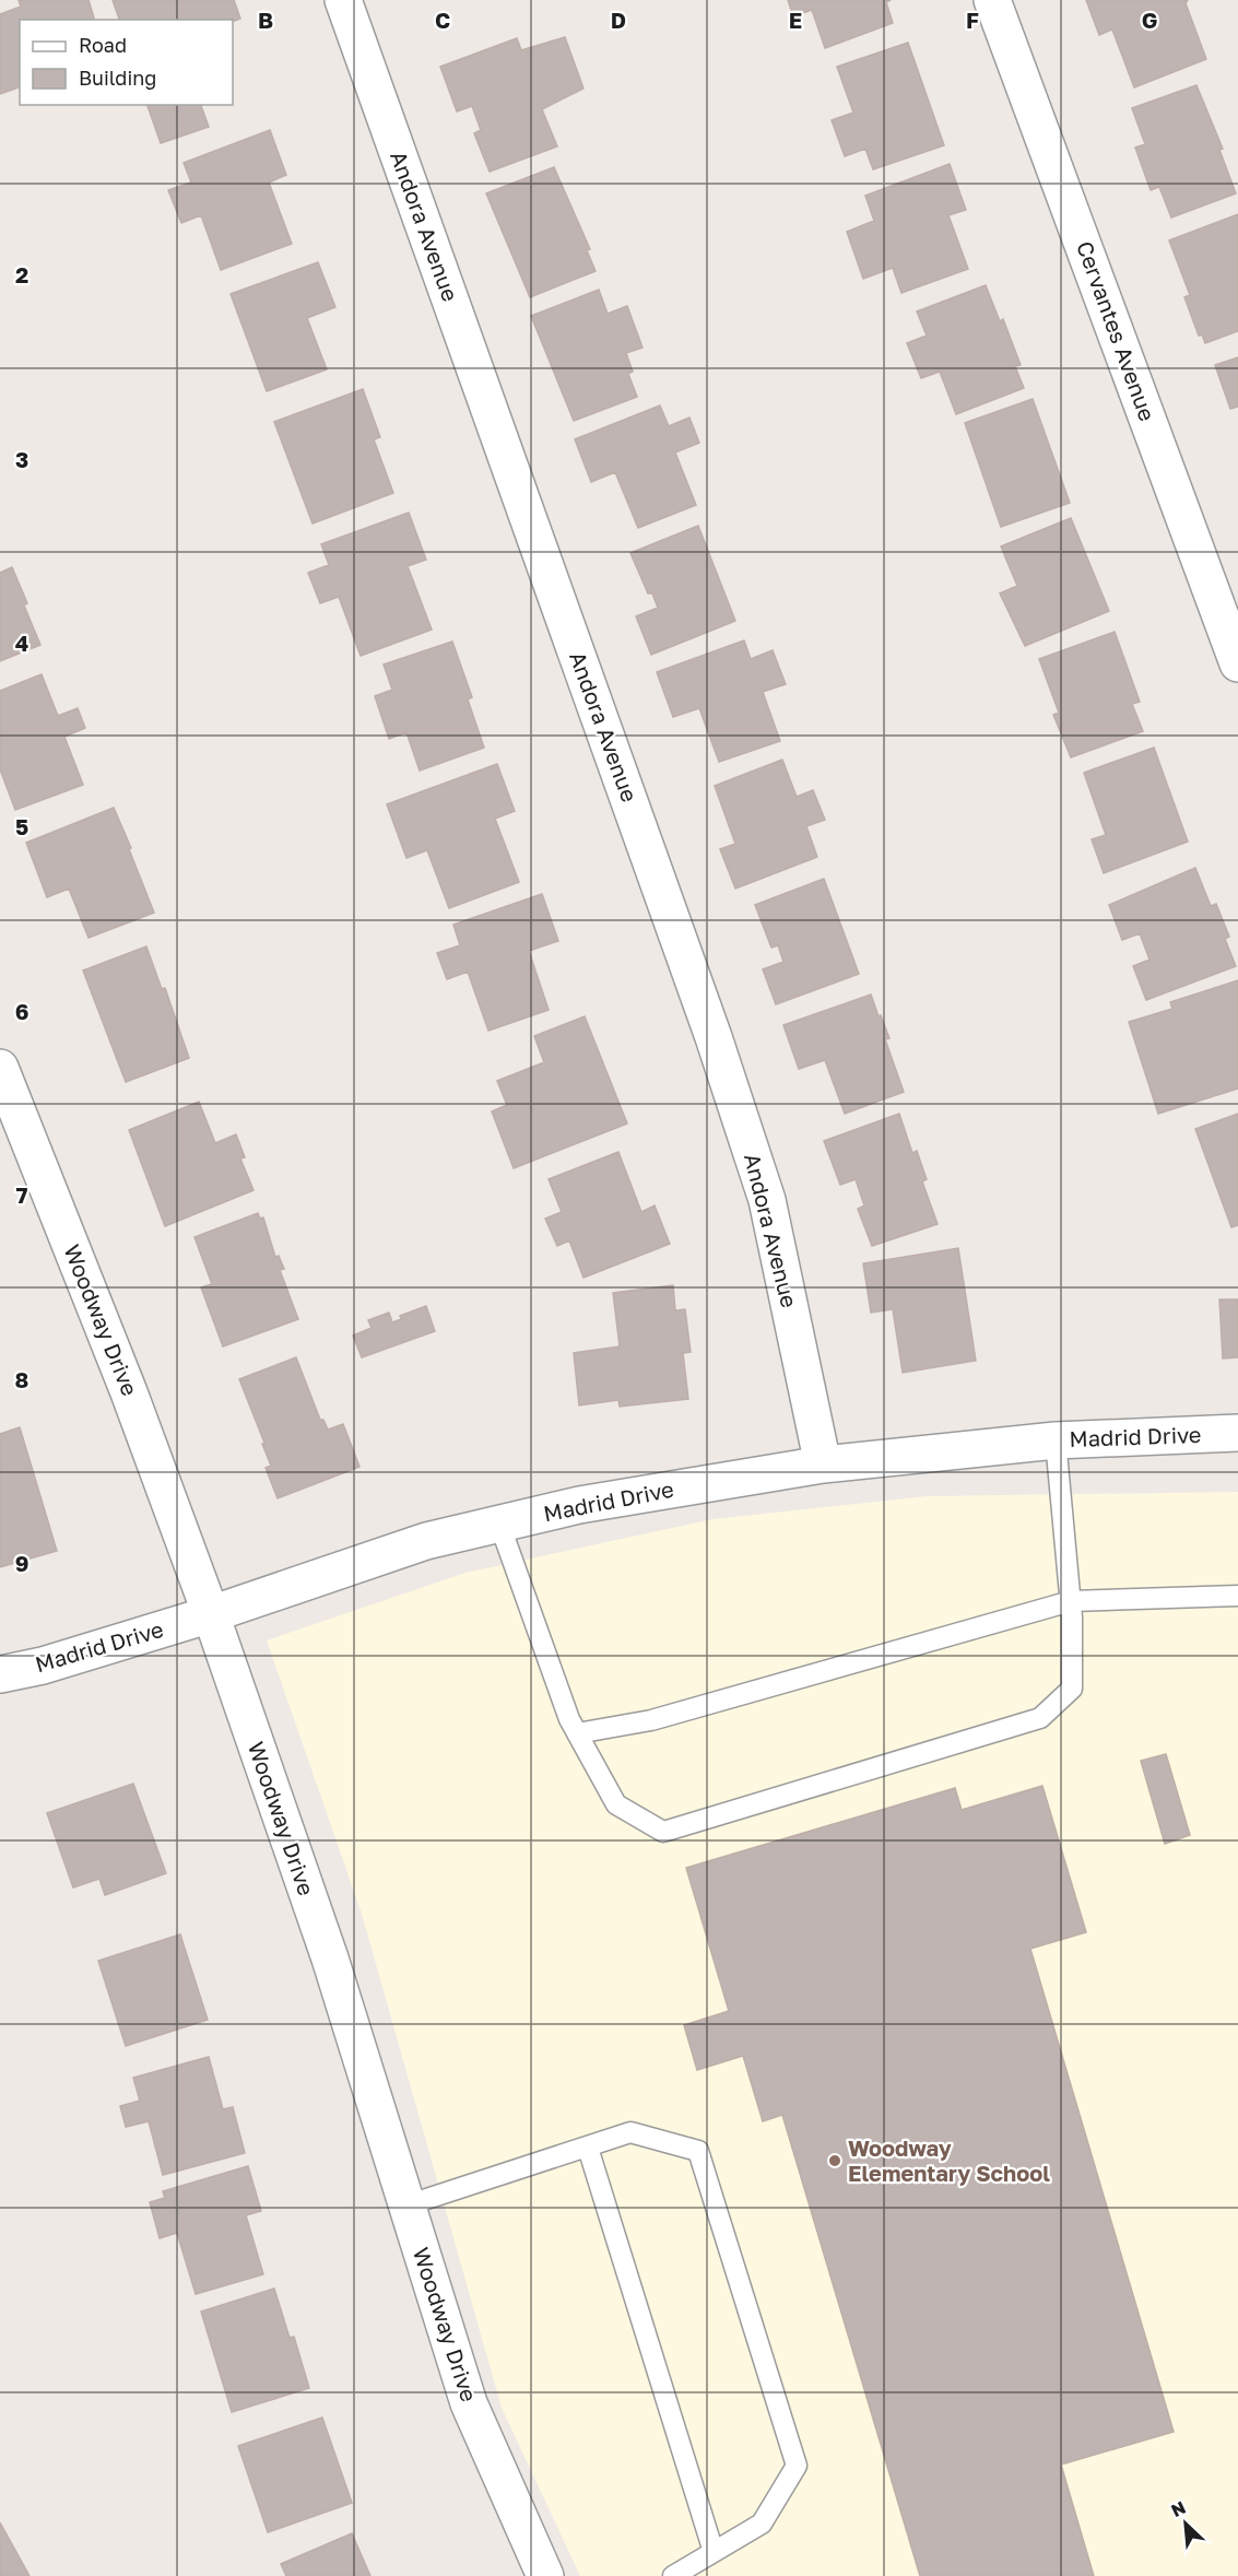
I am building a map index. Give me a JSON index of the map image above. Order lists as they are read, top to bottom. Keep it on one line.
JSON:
{"streets":{"street":["Andora Avenue","Cervantes Avenue","Woodway Drive","Madrid Drive"]},"crossings":[["Andora Avenue","Madrid Drive"],["Woodway Drive","Madrid Drive"]],"places":["Woodway Elementary School"],"legend":["Road","Building"],"north":"top left","grid":{"columns":["B","C","D","E","F","G"],"rows":["2","3","4","5","6","7","8","9"]}}
